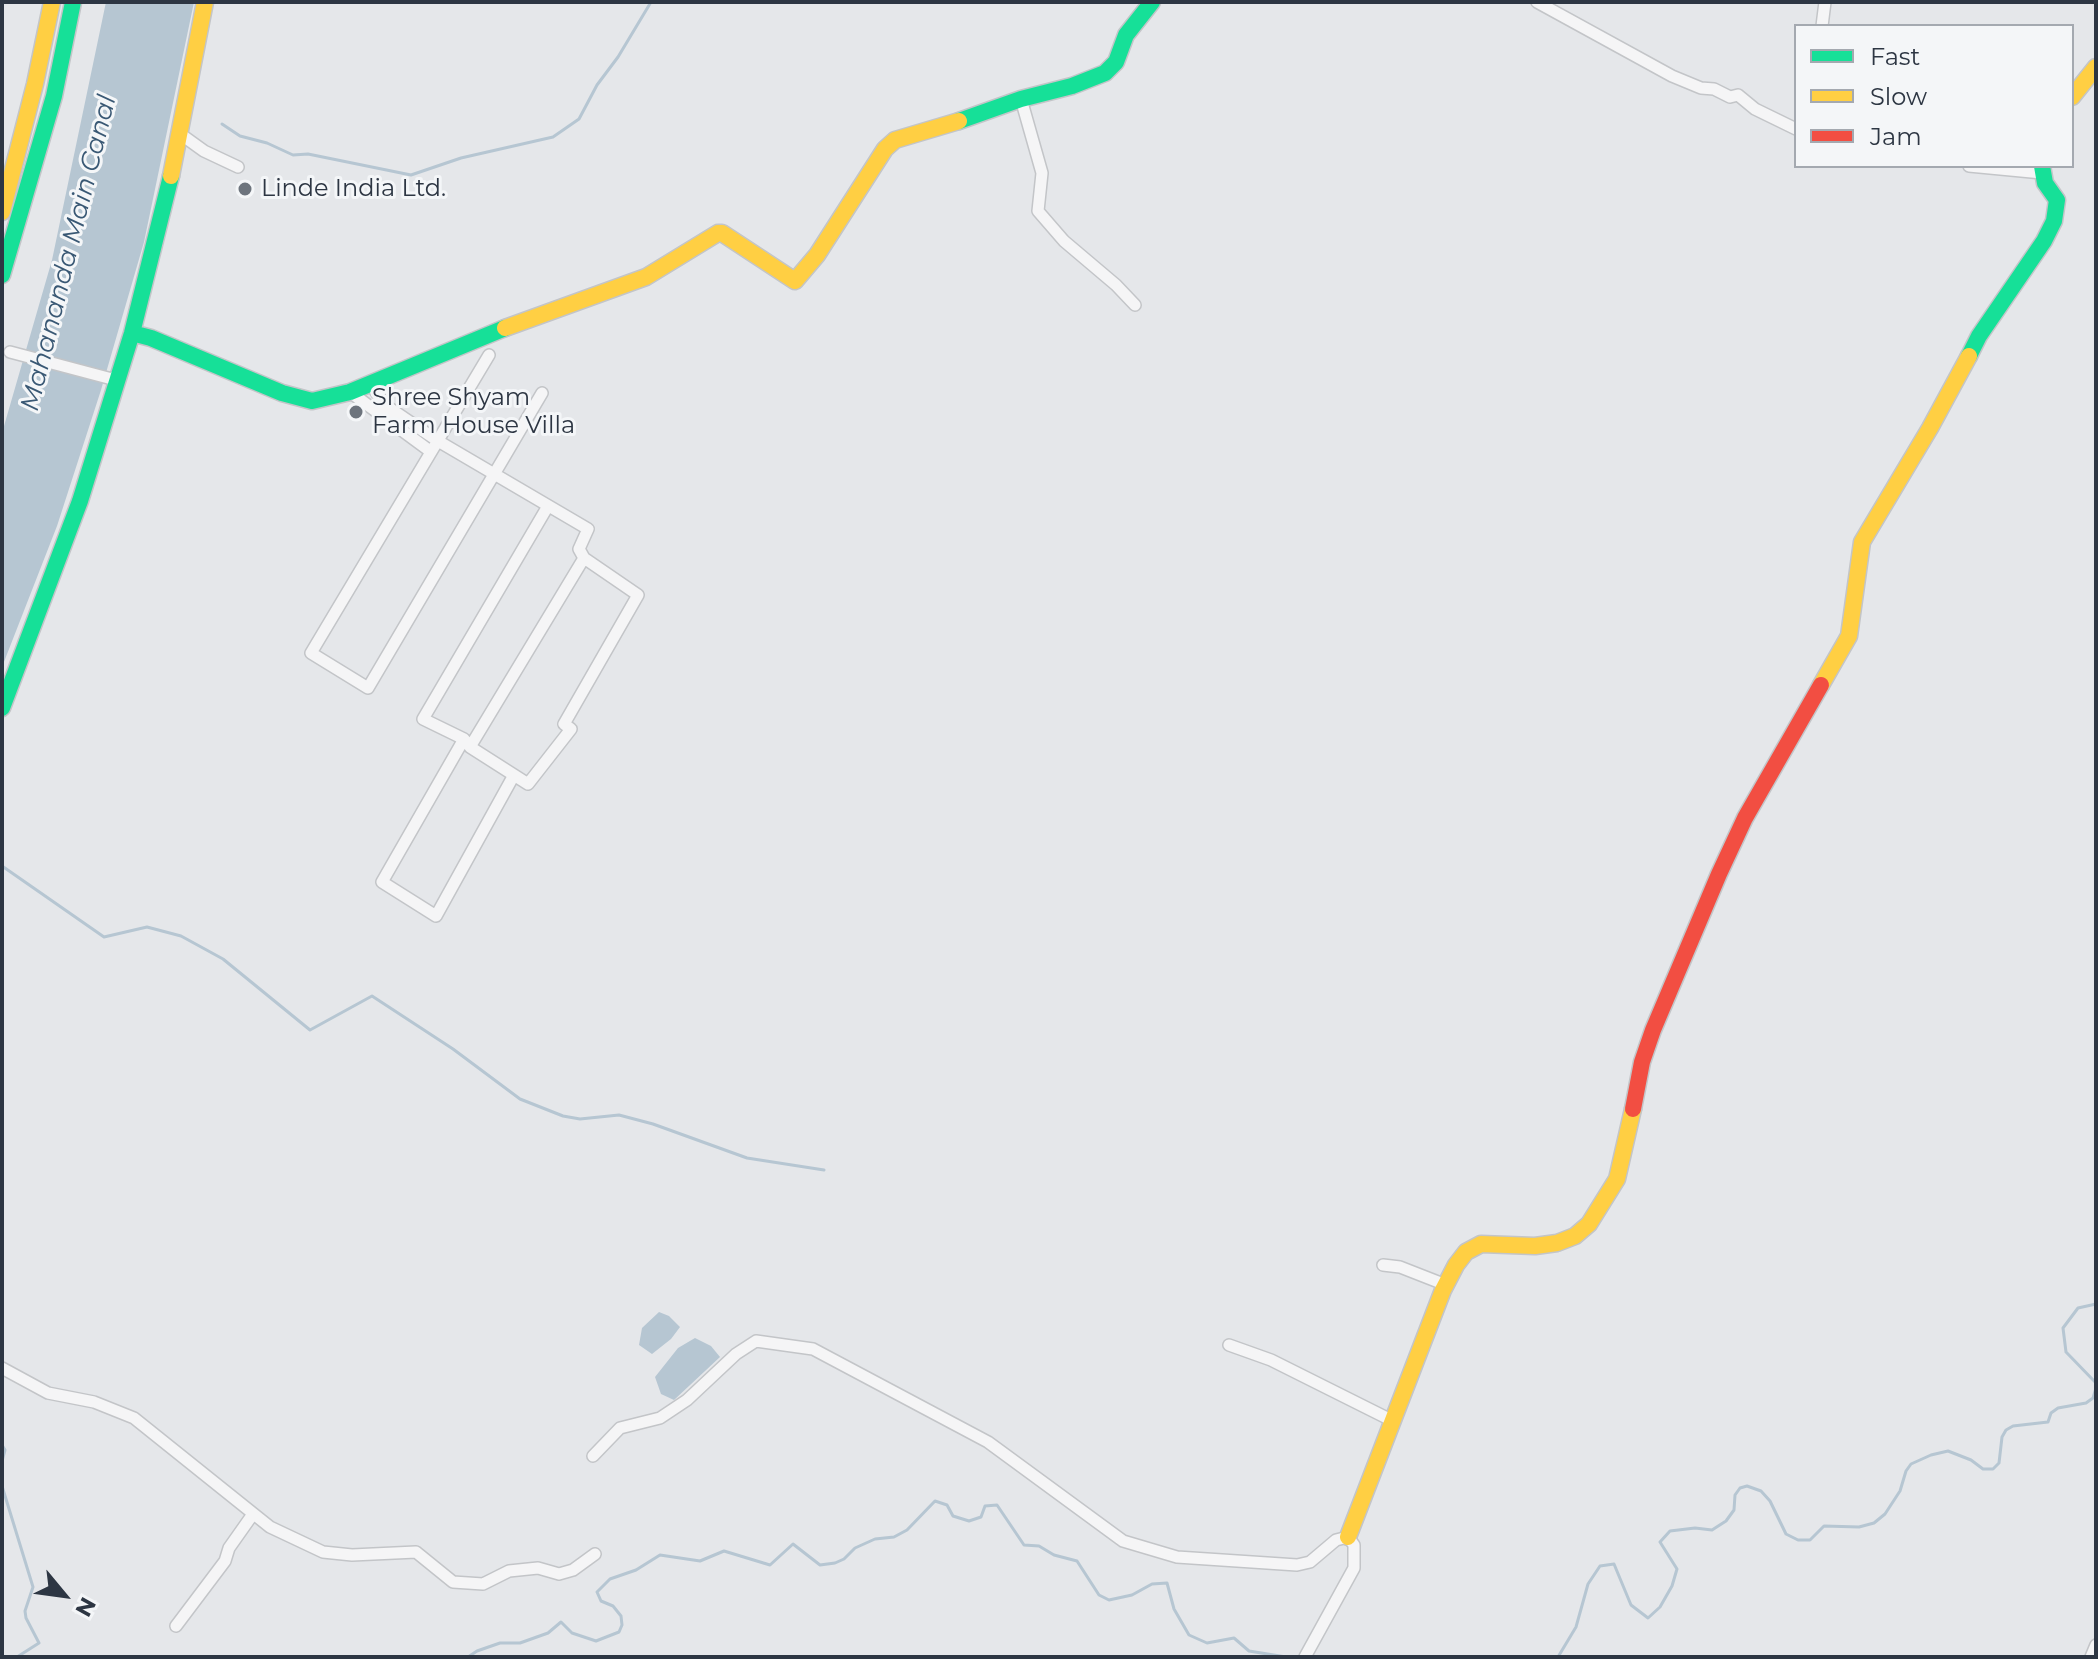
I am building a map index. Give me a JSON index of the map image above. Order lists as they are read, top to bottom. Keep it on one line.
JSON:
{"water":["Mahananda Main Canal"],"places":["Linde India Ltd.","Shree Shyam Farm House Villa"],"legend":["Fast","Slow","Jam"],"north":"bottom right"}
